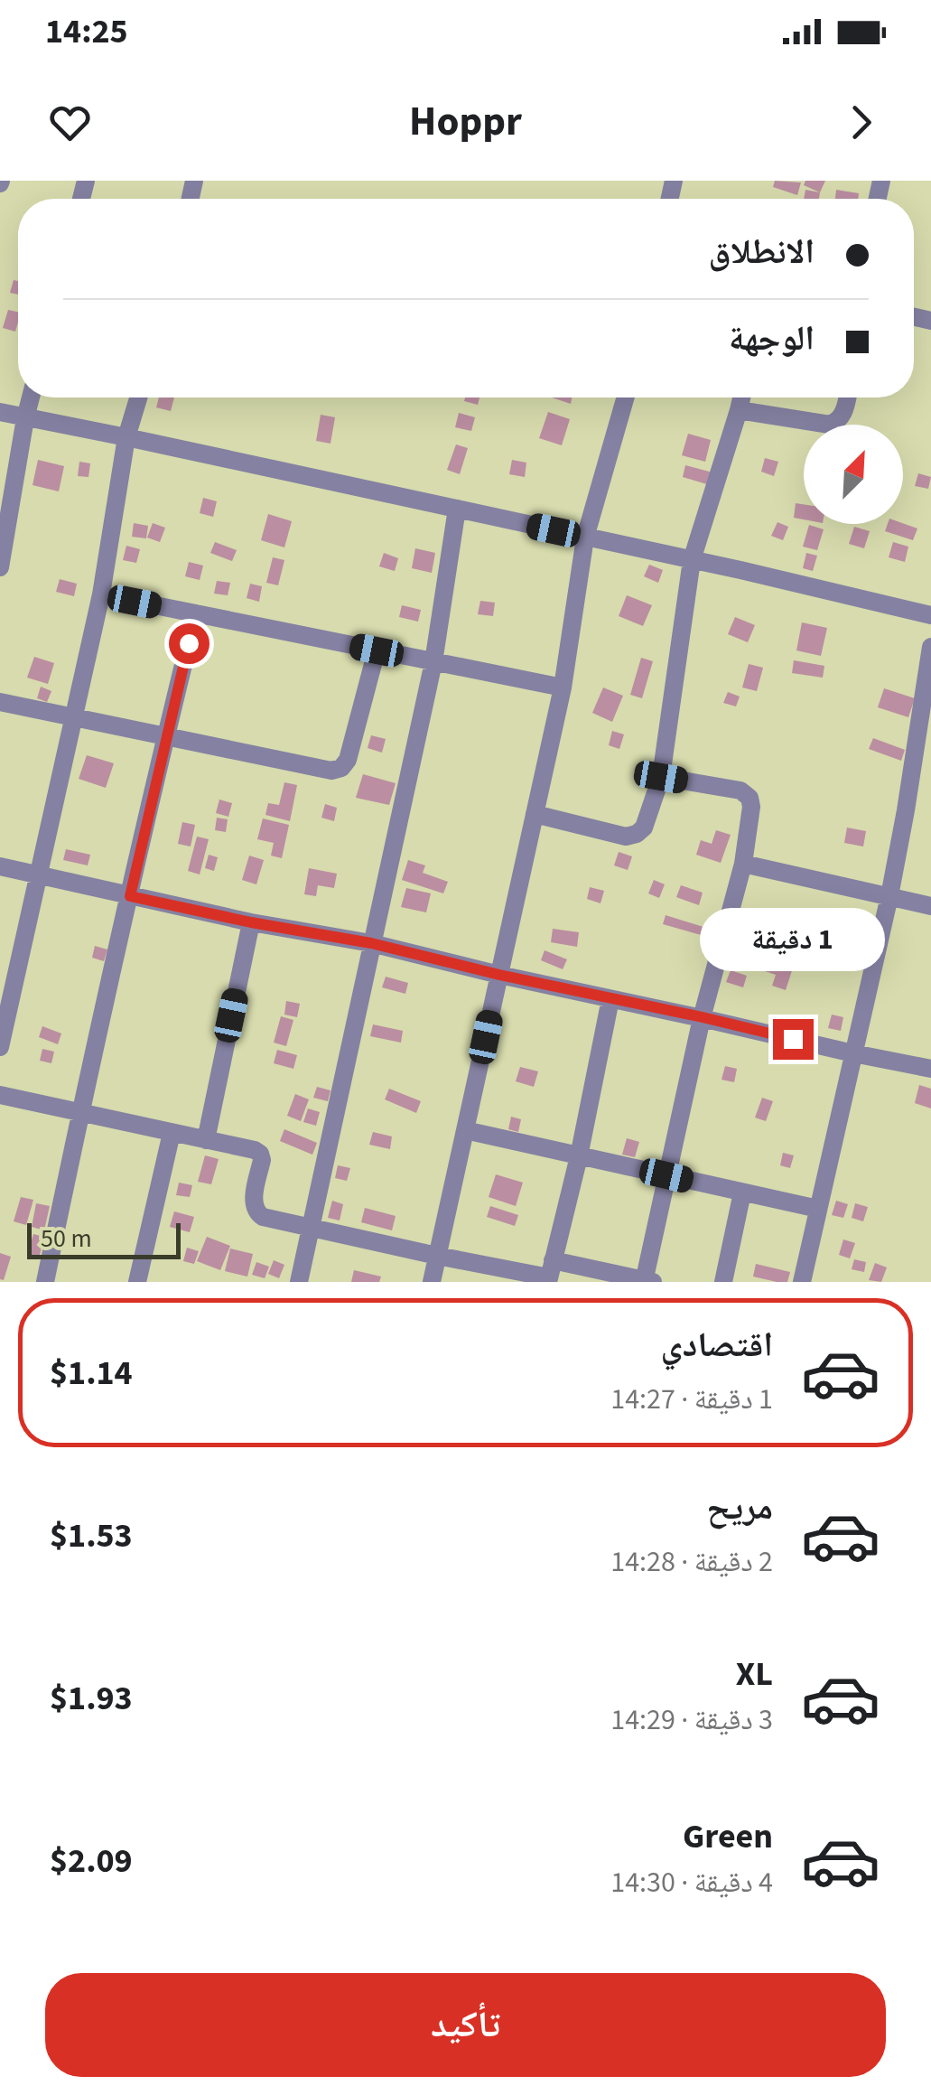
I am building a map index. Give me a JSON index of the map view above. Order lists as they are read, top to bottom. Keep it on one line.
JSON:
{"scale_bar":"50 m","north":"top right","page":{"status":"14:25","header":"Hoppr","banner":["الانطلاق","الوجهة"],"bubble":"1 دقيقة","scale":"50 m","list":[{"name":"اقتصادي","note":"1 دقيقة · 14:27","value":"$1.14"},{"name":"مريح","note":"2 دقيقة · 14:28","value":"$1.53"},{"name":"XL","note":"3 دقيقة · 14:29","value":"$1.93"},{"name":"Green","note":"4 دقيقة · 14:30","value":"$2.09"}],"buttons":"تأكيد"}}
